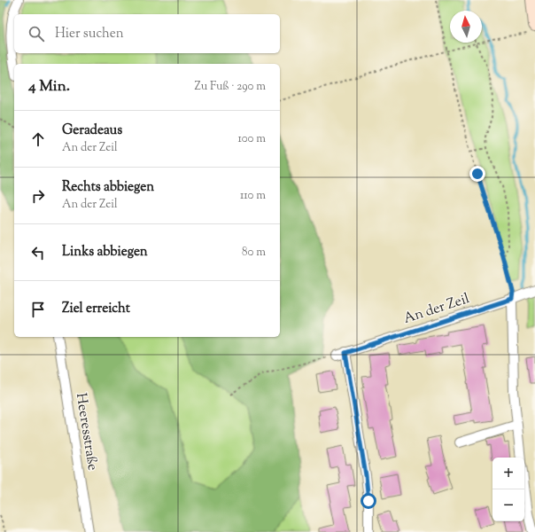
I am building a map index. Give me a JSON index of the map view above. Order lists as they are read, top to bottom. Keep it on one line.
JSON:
{"streets":{"street":["An der Zeil","Heeresstraße"]},"north":"top","page":{"search":"Hier suchen","heading":["4 Min.","Zu Fuß · 290 m"],"list":[["Geradeaus","An der Zeil","100 m"],["Rechts abbiegen","An der Zeil","110 m"],["Links abbiegen","80 m"],"Ziel erreicht"],"map_buttons":["+","−"]}}
